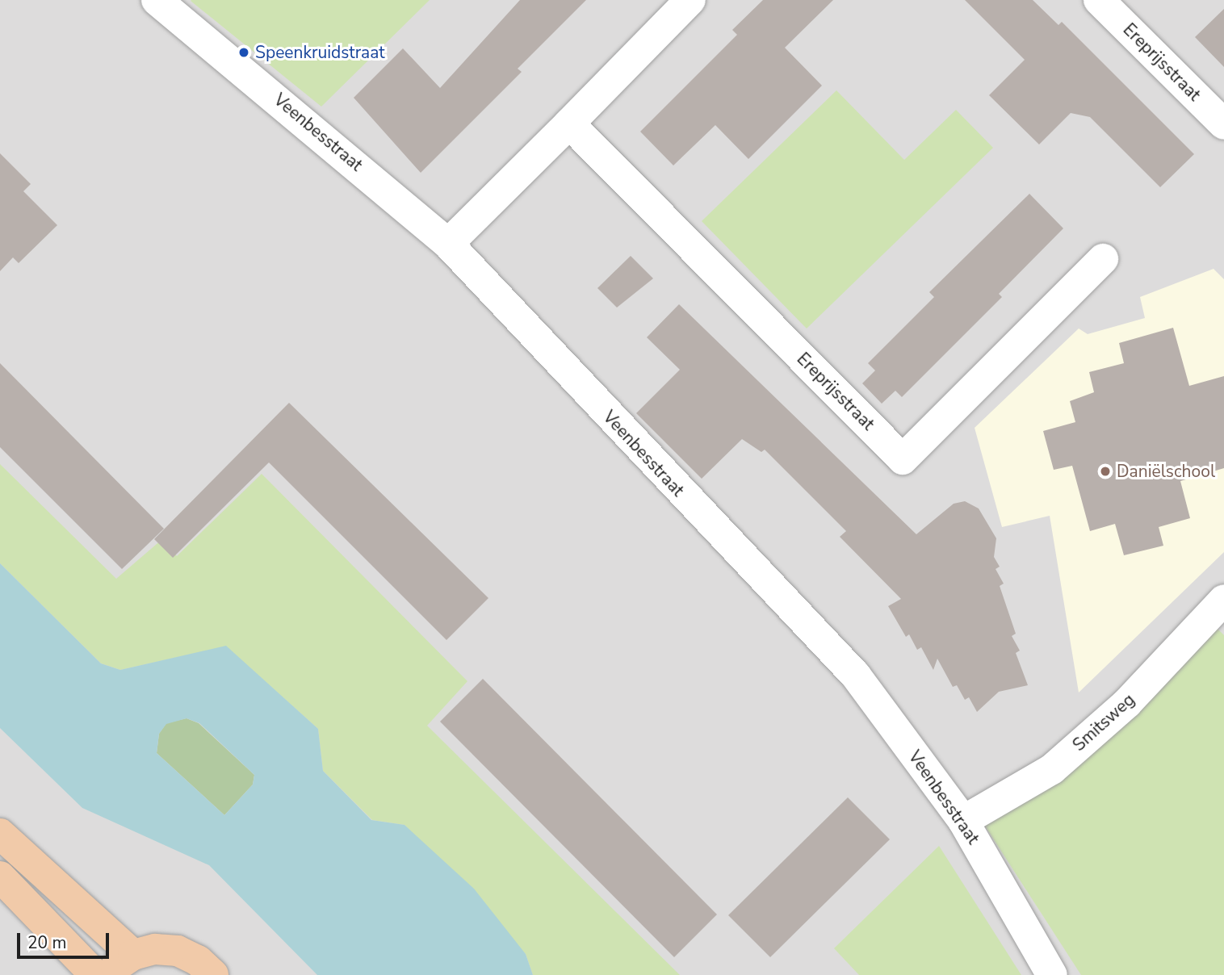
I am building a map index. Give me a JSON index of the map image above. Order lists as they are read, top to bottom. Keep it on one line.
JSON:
{"streets":{"street":["Ereprijsstraat","Veenbesstraat","Smitsweg"]},"crossings":[["Veenbesstraat","Smitsweg"]],"places":["Speenkruidstraat","Daniëlschool"],"scale_bar":"20 m"}
